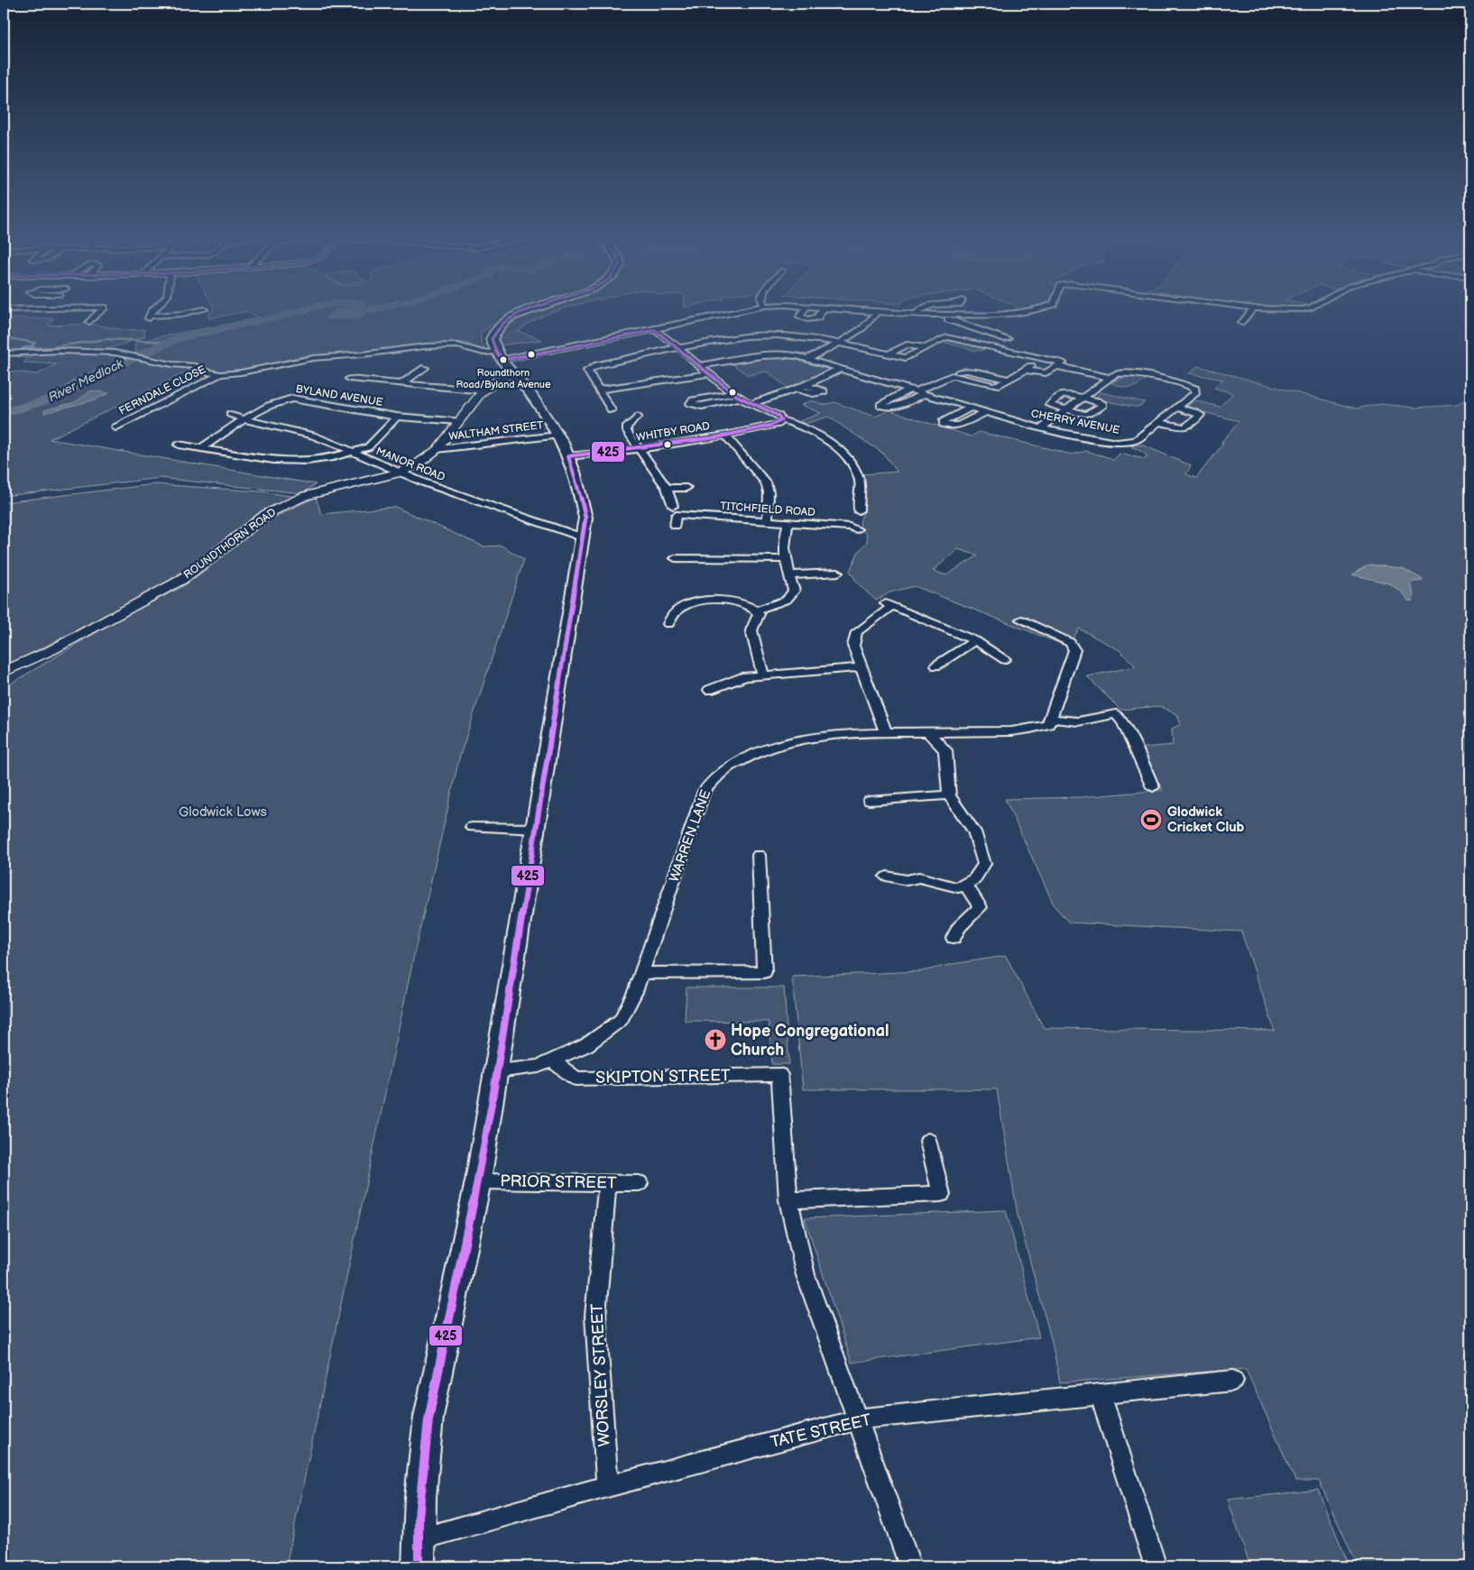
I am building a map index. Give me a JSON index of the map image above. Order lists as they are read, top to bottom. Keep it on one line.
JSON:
{"streets":{"street":["FERNDALE CLOSE","BYLAND AVENUE","CHERRY AVENUE","WALTHAM STREET","WHITBY ROAD","MANOR ROAD","TITCHFIELD ROAD","ROUNDTHORN ROAD","WARREN LANE","SKIPTON STREET","PRIOR STREET","WORSLEY STREET","TATE STREET"]},"crossings":[["BYLAND AVENUE","MANOR ROAD"],["BYLAND AVENUE","ROUNDTHORN ROAD"],["WALTHAM STREET","ROUNDTHORN ROAD"],["MANOR ROAD","ROUNDTHORN ROAD"],["WARREN LANE","SKIPTON STREET"],["PRIOR STREET","WORSLEY STREET"],["WORSLEY STREET","TATE STREET"]],"water":["River Medlock"],"parks":["Glodwick Lows"],"places":{"other":["Roundthorn Road/Byland Avenue"],"sports":["Glodwick Cricket Club"],"church":["Hope Congregational Church"]},"lines":["transit line 425"]}
